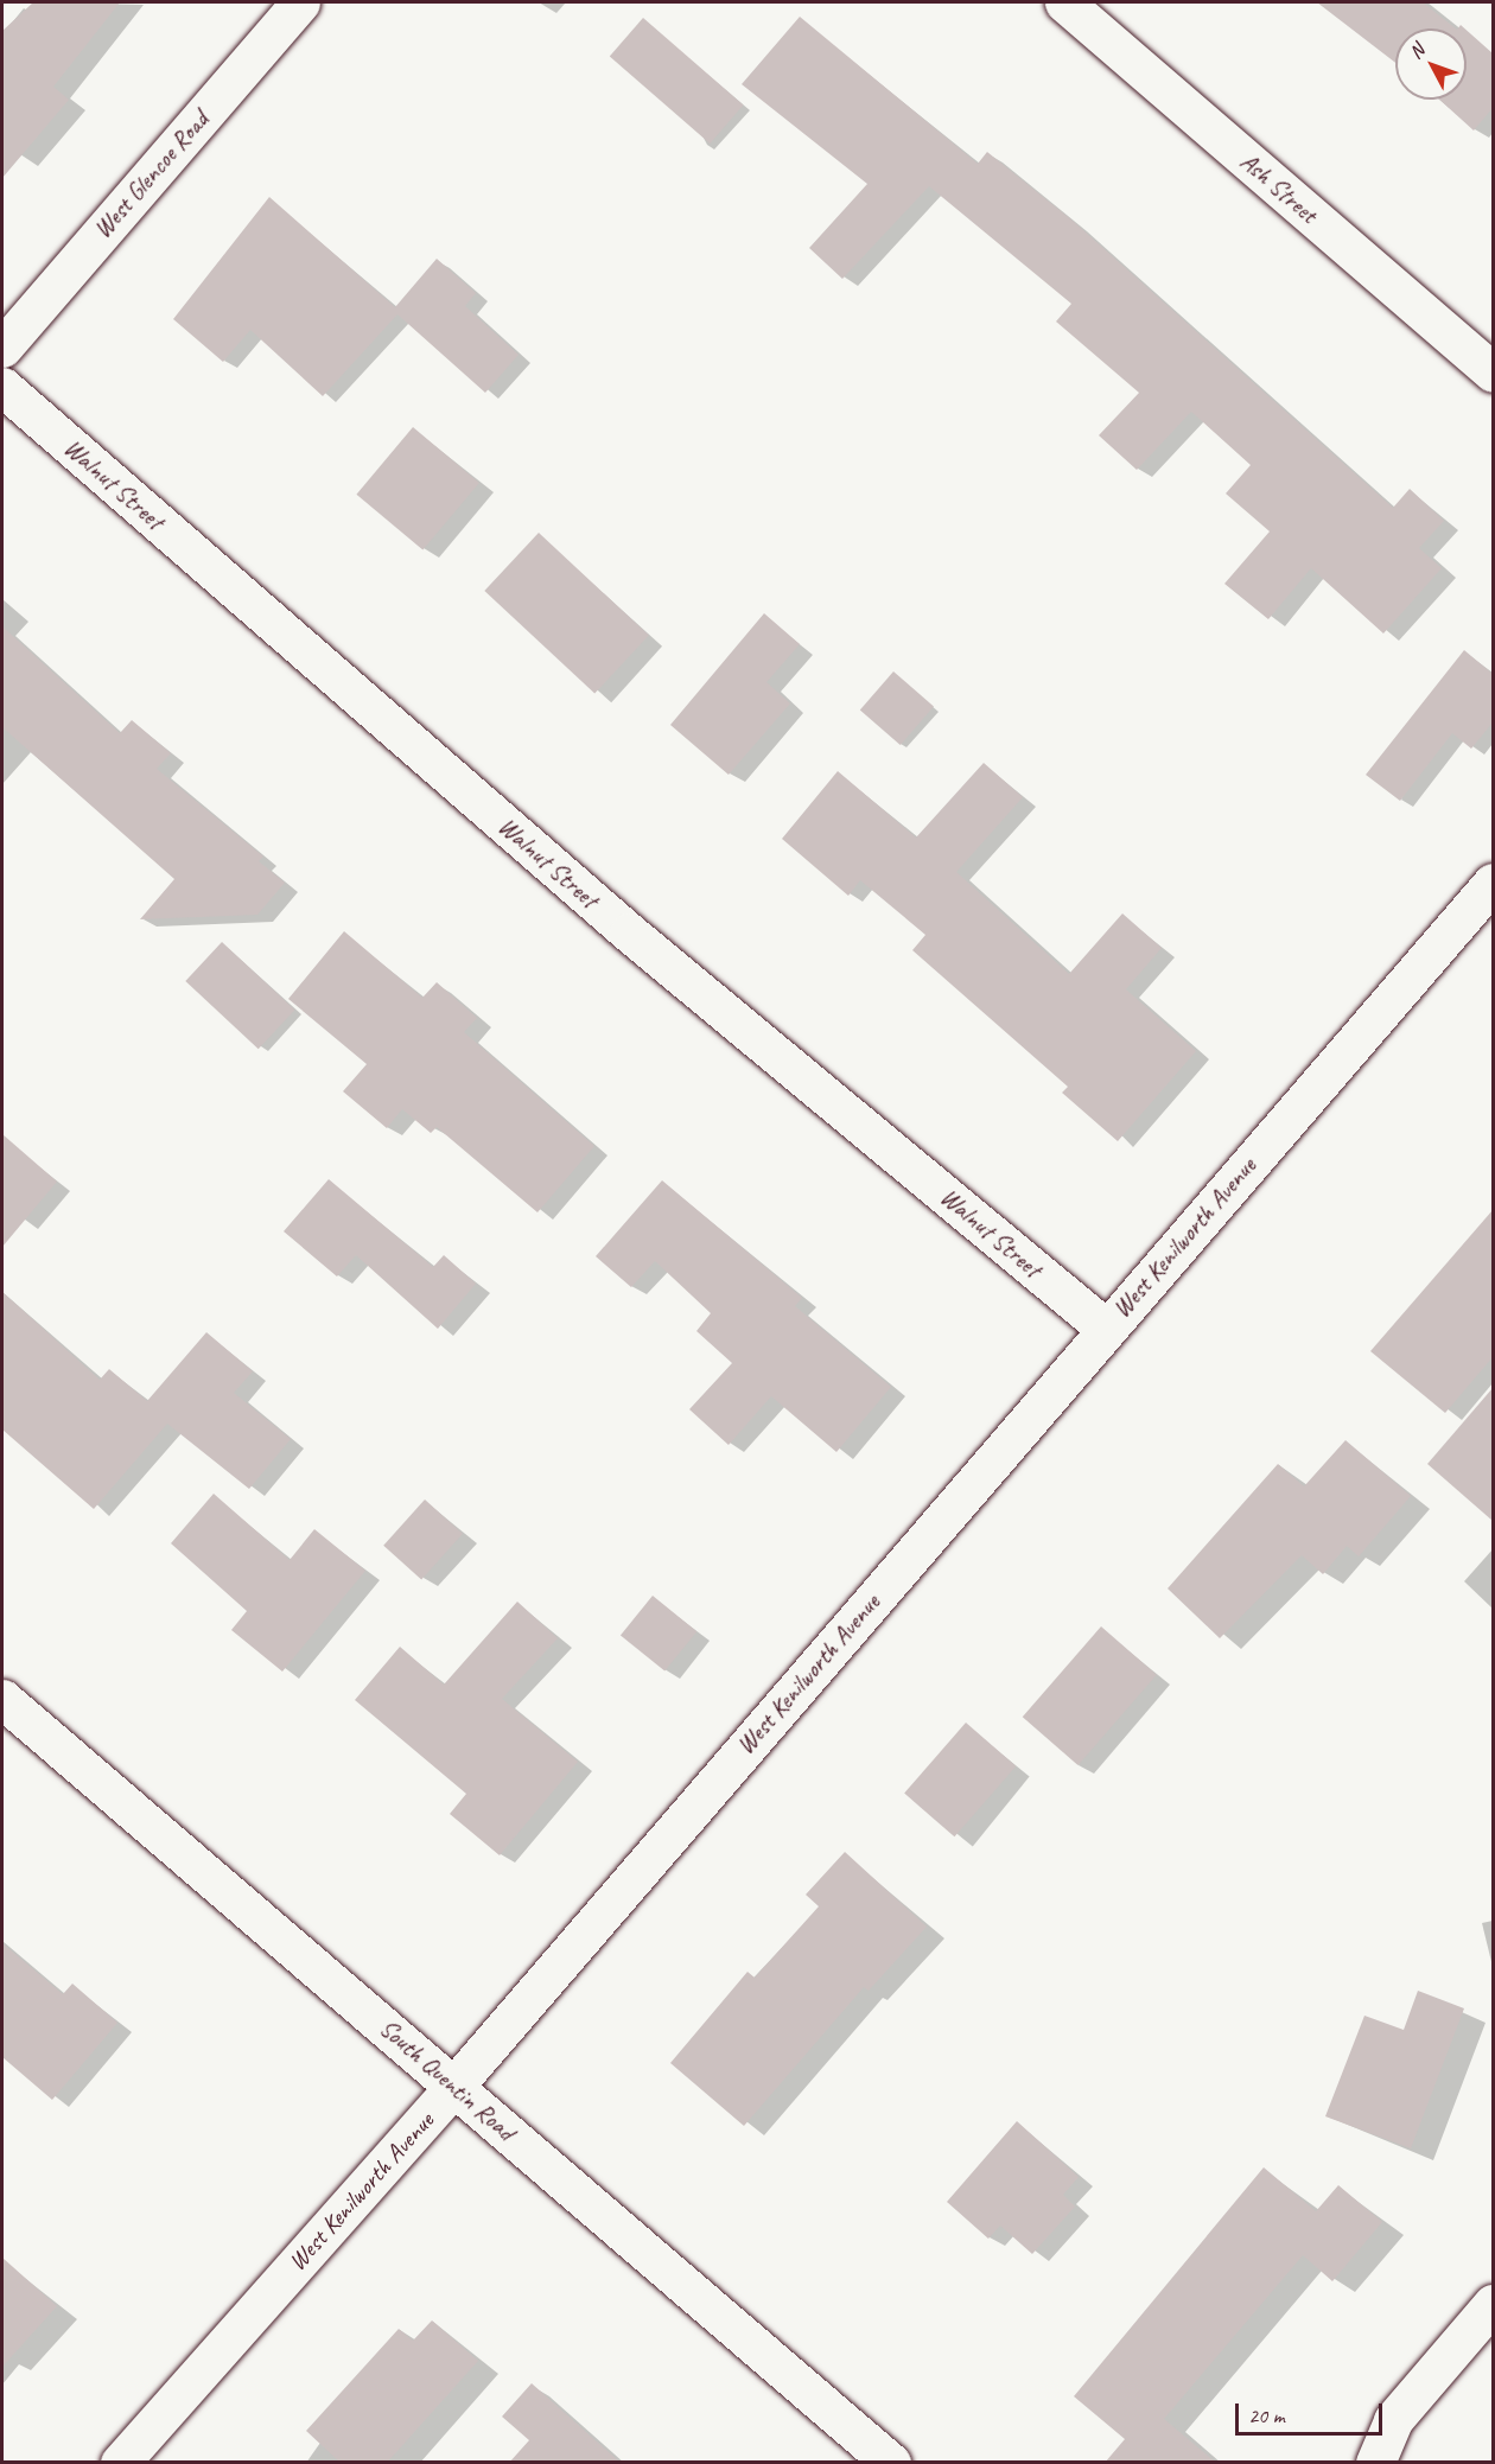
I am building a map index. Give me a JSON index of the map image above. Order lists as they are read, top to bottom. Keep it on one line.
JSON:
{"streets":{"street":["West Glencoe Road","Ash Street","Walnut Street","West Kenilworth Avenue","South Quentin Road"]},"crossings":[["Walnut Street","West Kenilworth Avenue"],["West Kenilworth Avenue","South Quentin Road"]],"scale_bar":"20 m","north":"top left"}
